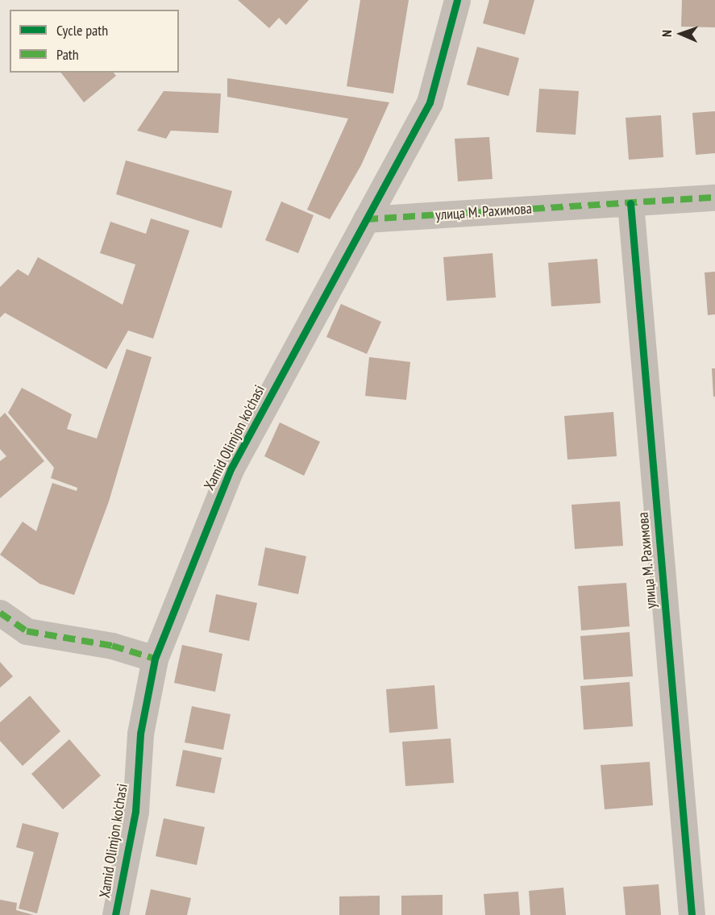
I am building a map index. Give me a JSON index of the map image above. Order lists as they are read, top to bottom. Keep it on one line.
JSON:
{"streets":{"street":["улица М. Рахимова","Xamid Olimjon ko'chasi"]},"crossings":[["улица М. Рахимова","Xamid Olimjon ko'chasi"]],"legend":["Cycle path","Path"],"north":"left"}
